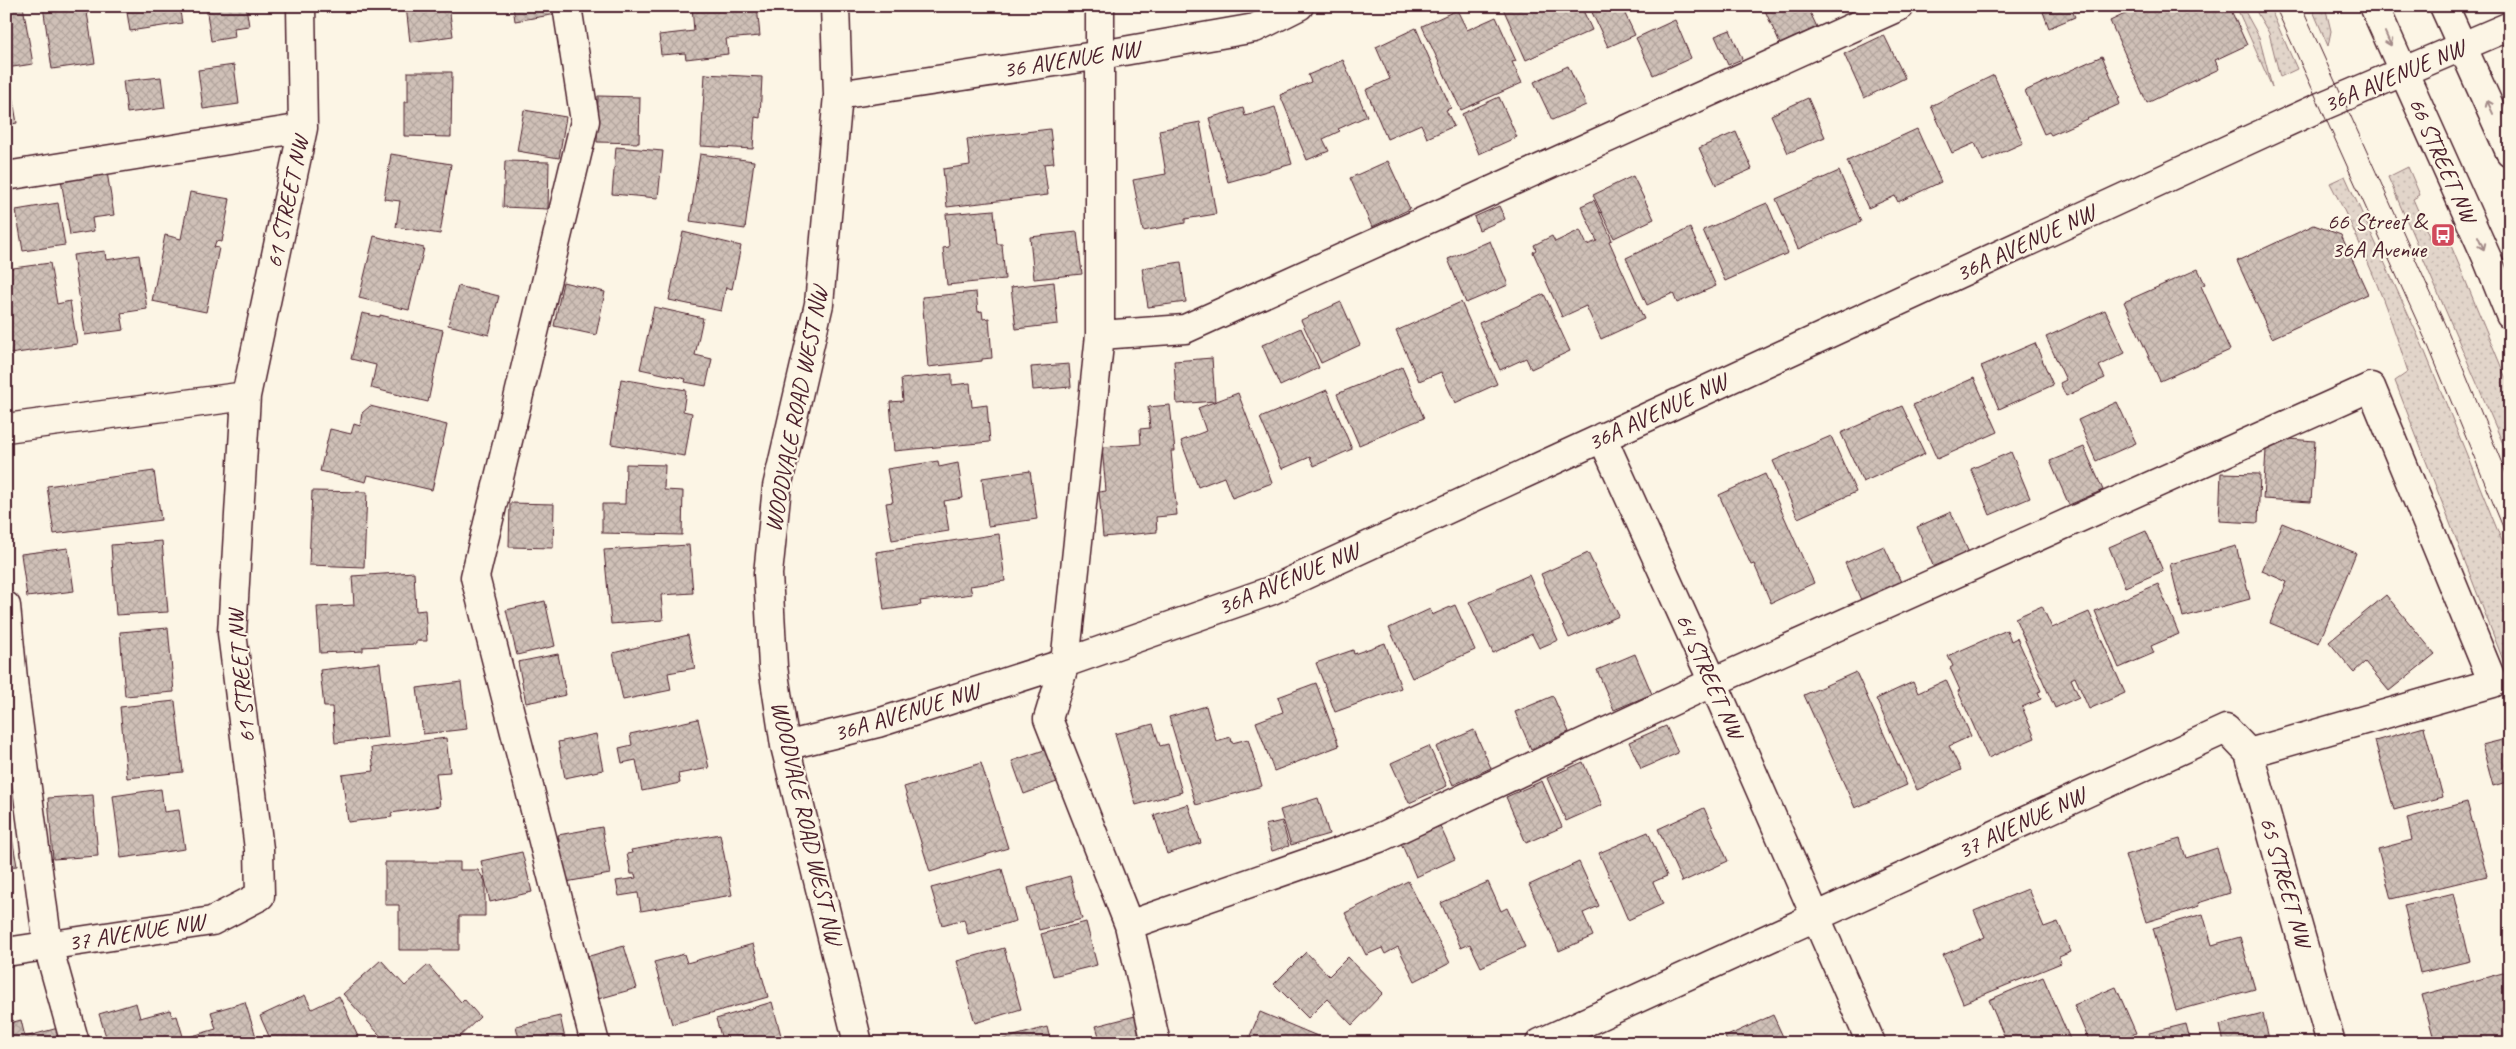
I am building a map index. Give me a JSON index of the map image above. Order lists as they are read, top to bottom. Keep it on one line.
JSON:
{"streets":{"street":["36 AVENUE NW","36A AVENUE NW","66 STREET NW","61 STREET NW","WOODVALE ROAD WEST NW","64 STREET NW","37 AVENUE NW","65 STREET NW"]},"crossings":[["36 AVENUE NW","WOODVALE ROAD WEST NW"],["36A AVENUE NW","66 STREET NW"],["36A AVENUE NW","WOODVALE ROAD WEST NW"],["36A AVENUE NW","64 STREET NW"],["61 STREET NW","37 AVENUE NW"],["64 STREET NW","37 AVENUE NW"],["37 AVENUE NW","65 STREET NW"]],"places":{"bus stop":["66 Street & 36A Avenue"]}}
